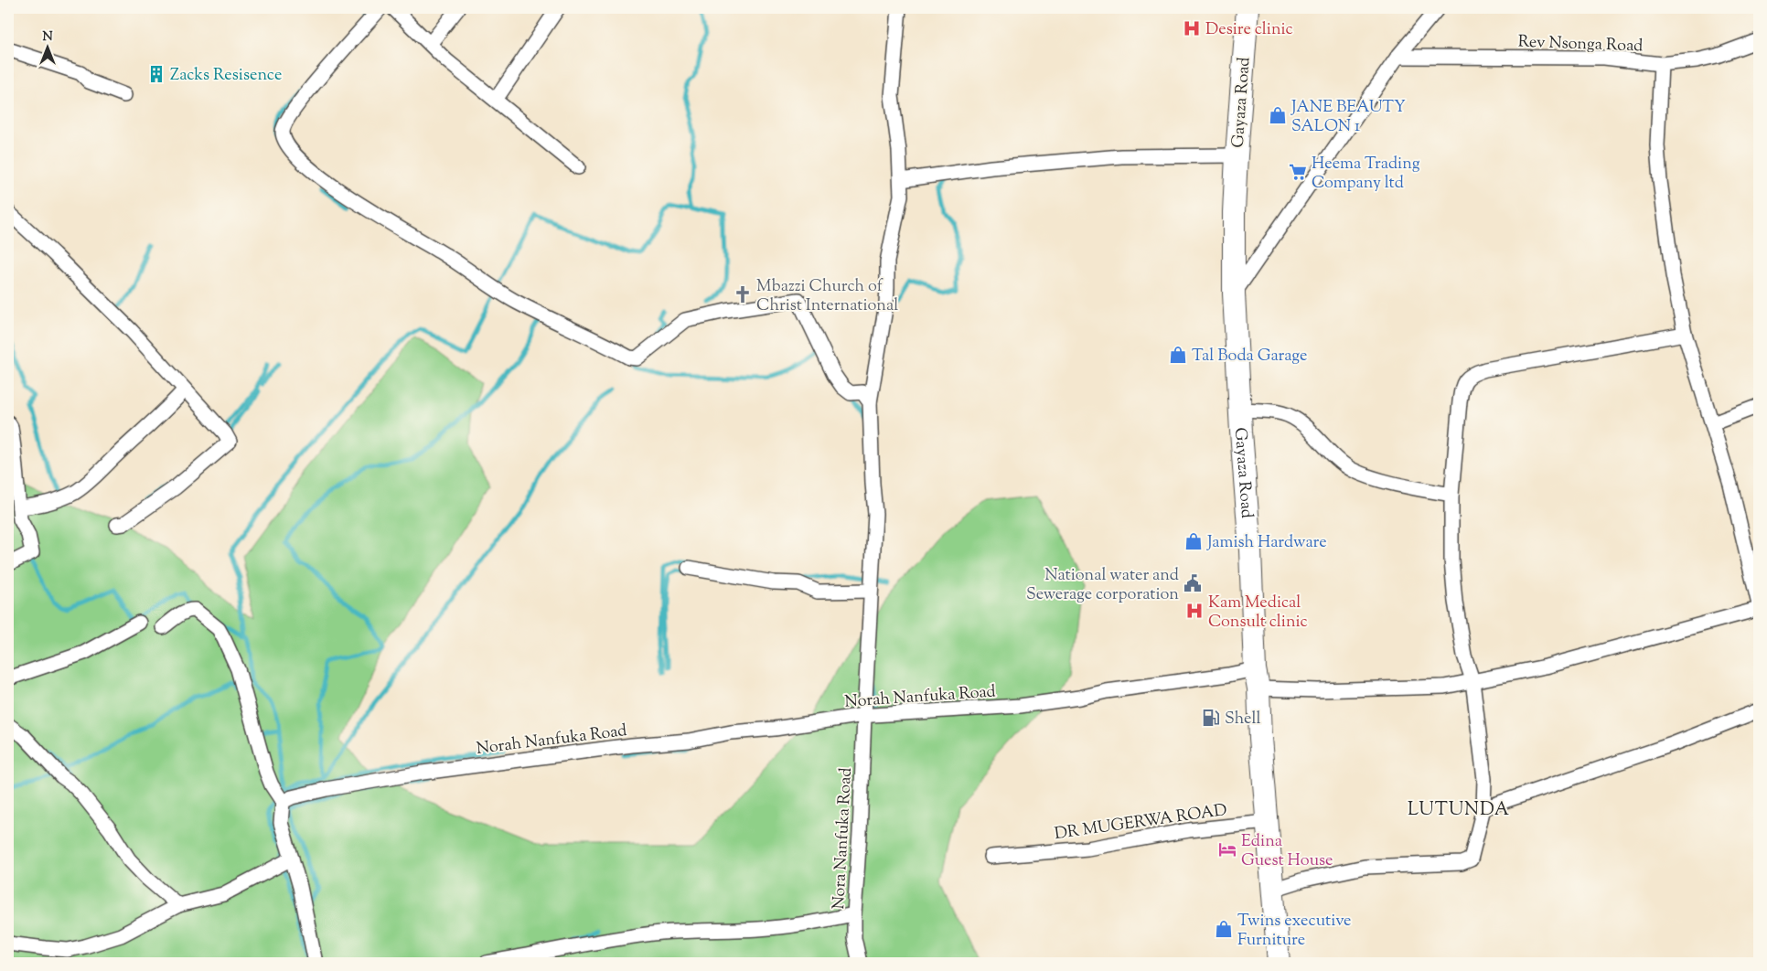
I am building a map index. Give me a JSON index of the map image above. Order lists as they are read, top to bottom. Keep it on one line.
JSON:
{"streets":{"main road":["Gayaza Road"],"street":["Rev Nsonga Road","Norah Nanfuka Road","DR MUGERWA ROAD","Nora Nanfuka Road"]},"crossings":[["Gayaza Road","Norah Nanfuka Road"],["Gayaza Road","DR MUGERWA ROAD"],["Norah Nanfuka Road","Nora Nanfuka Road"]],"districts":["LUTUNDA"],"places":{"hospital":["Desire clinic","Kam Medical Consult clinic"],"building":["Zacks Resisence"],"shop":["JANE BEAUTY SALON 1","Tal Boda Garage","Jamish Hardware","Twins executive Furniture"],"supermarket":["Heema Trading Company ltd"],"church":["Mbazzi Church of Christ International"],"public building":["National water and Sewerage corporation"],"fuel station":["Shell"],"hotel":["Edina Guest House"]},"north":"top"}
